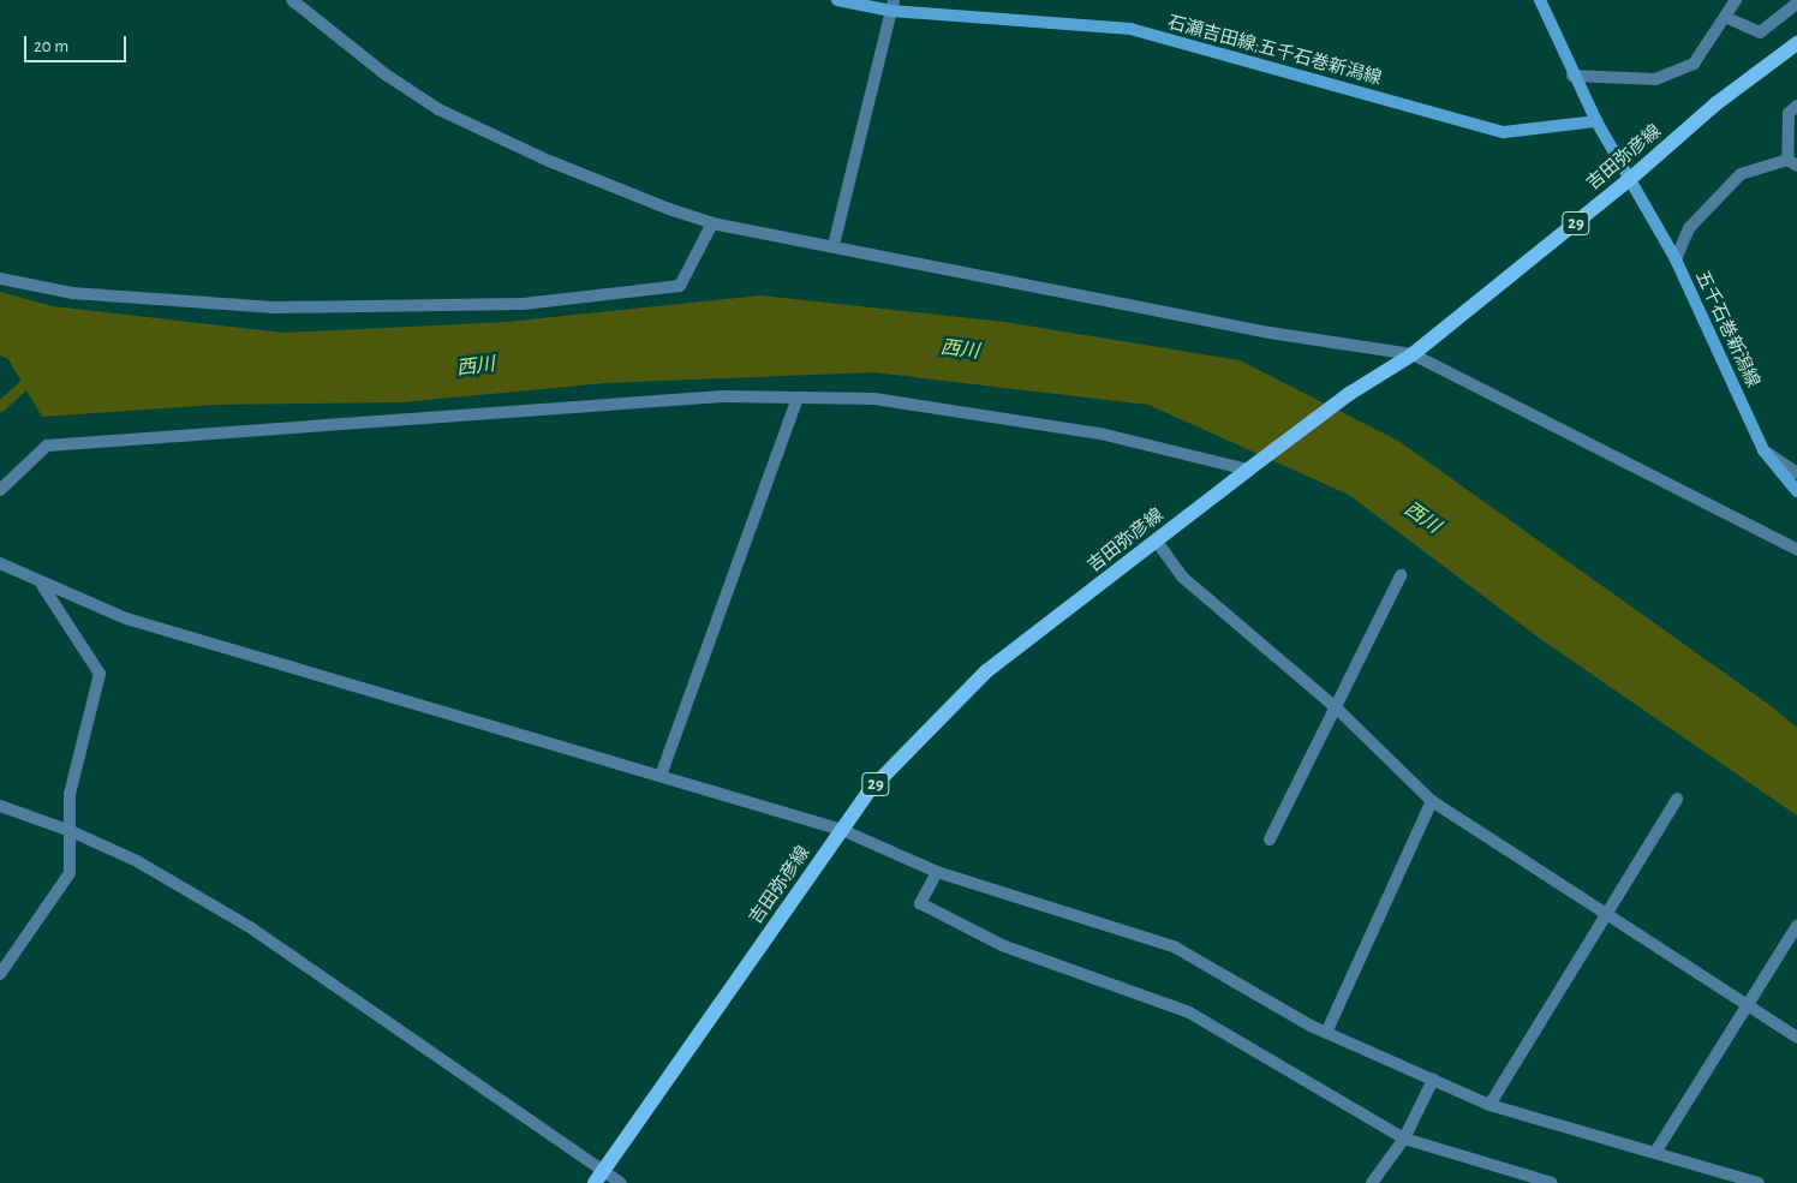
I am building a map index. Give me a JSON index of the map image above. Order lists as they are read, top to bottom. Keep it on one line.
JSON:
{"streets":{"main road":["石瀬吉田線;五千石巻新潟線","吉田弥彦線","29","五千石巻新潟線"]},"crossings":[["吉田弥彦線","五千石巻新潟線"]],"water":["西川"],"scale_bar":"20 m"}
